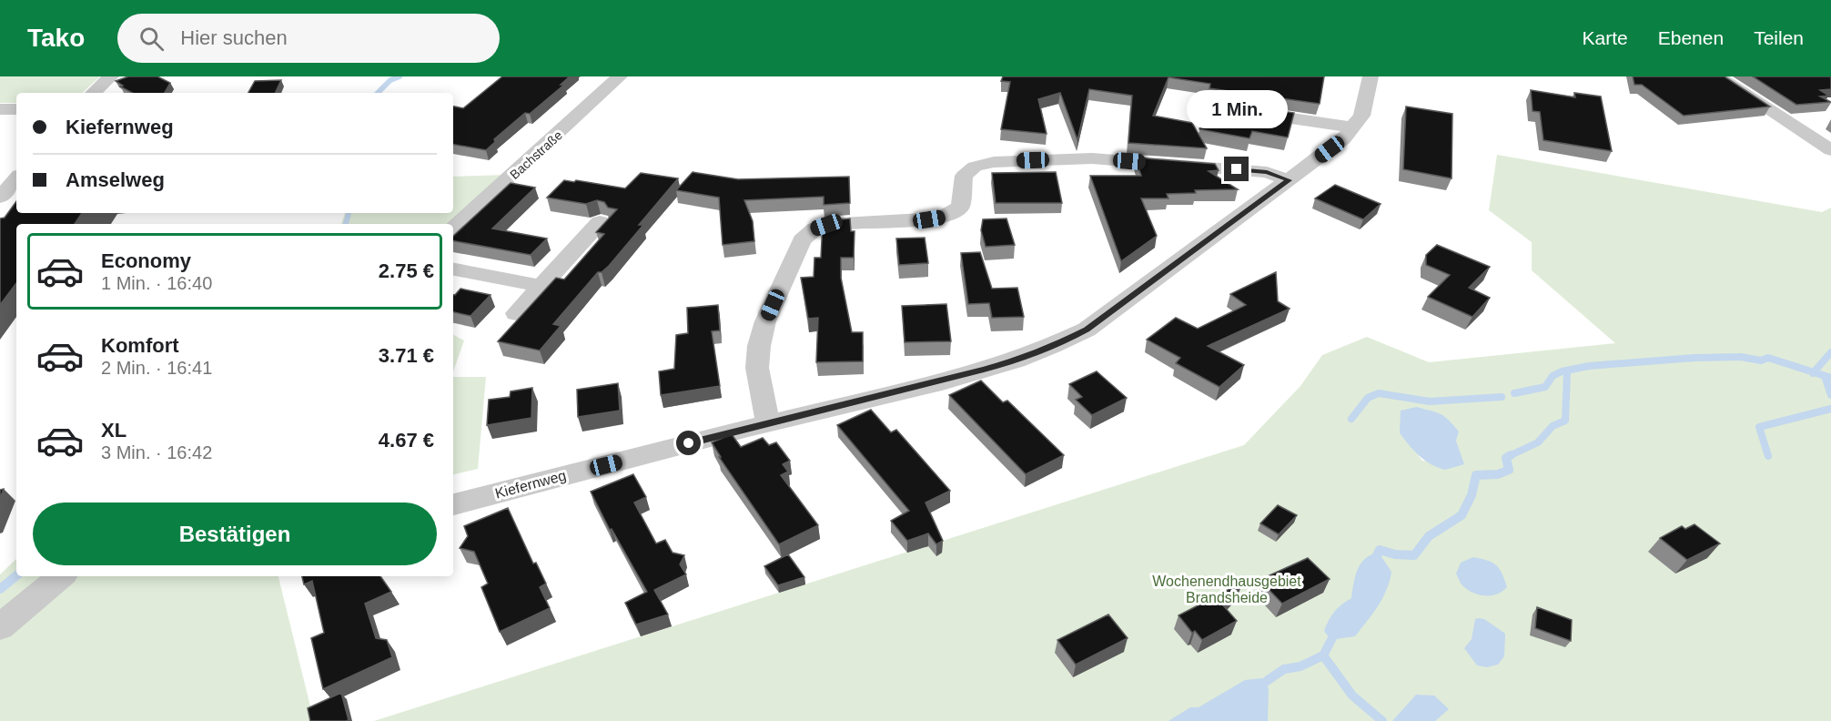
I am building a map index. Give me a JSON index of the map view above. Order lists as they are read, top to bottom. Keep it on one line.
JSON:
{"streets":{"street":["Bachstraße","Kiefernweg"]},"parks":["Wochenendhausgebiet Brandsheide"],"page":{"header":"Tako","search":"Hier suchen","nav":["Karte","Ebenen","Teilen"],"bubble":"1 Min.","banner":["Kiefernweg","Amselweg"],"list":[{"name":"Economy","note":"1 Min. · 16:40","value":"2.75 €"},{"name":"Komfort","note":"2 Min. · 16:41","value":"3.71 €"},{"name":"XL","note":"3 Min. · 16:42","value":"4.67 €"}],"buttons":"Bestätigen"}}
